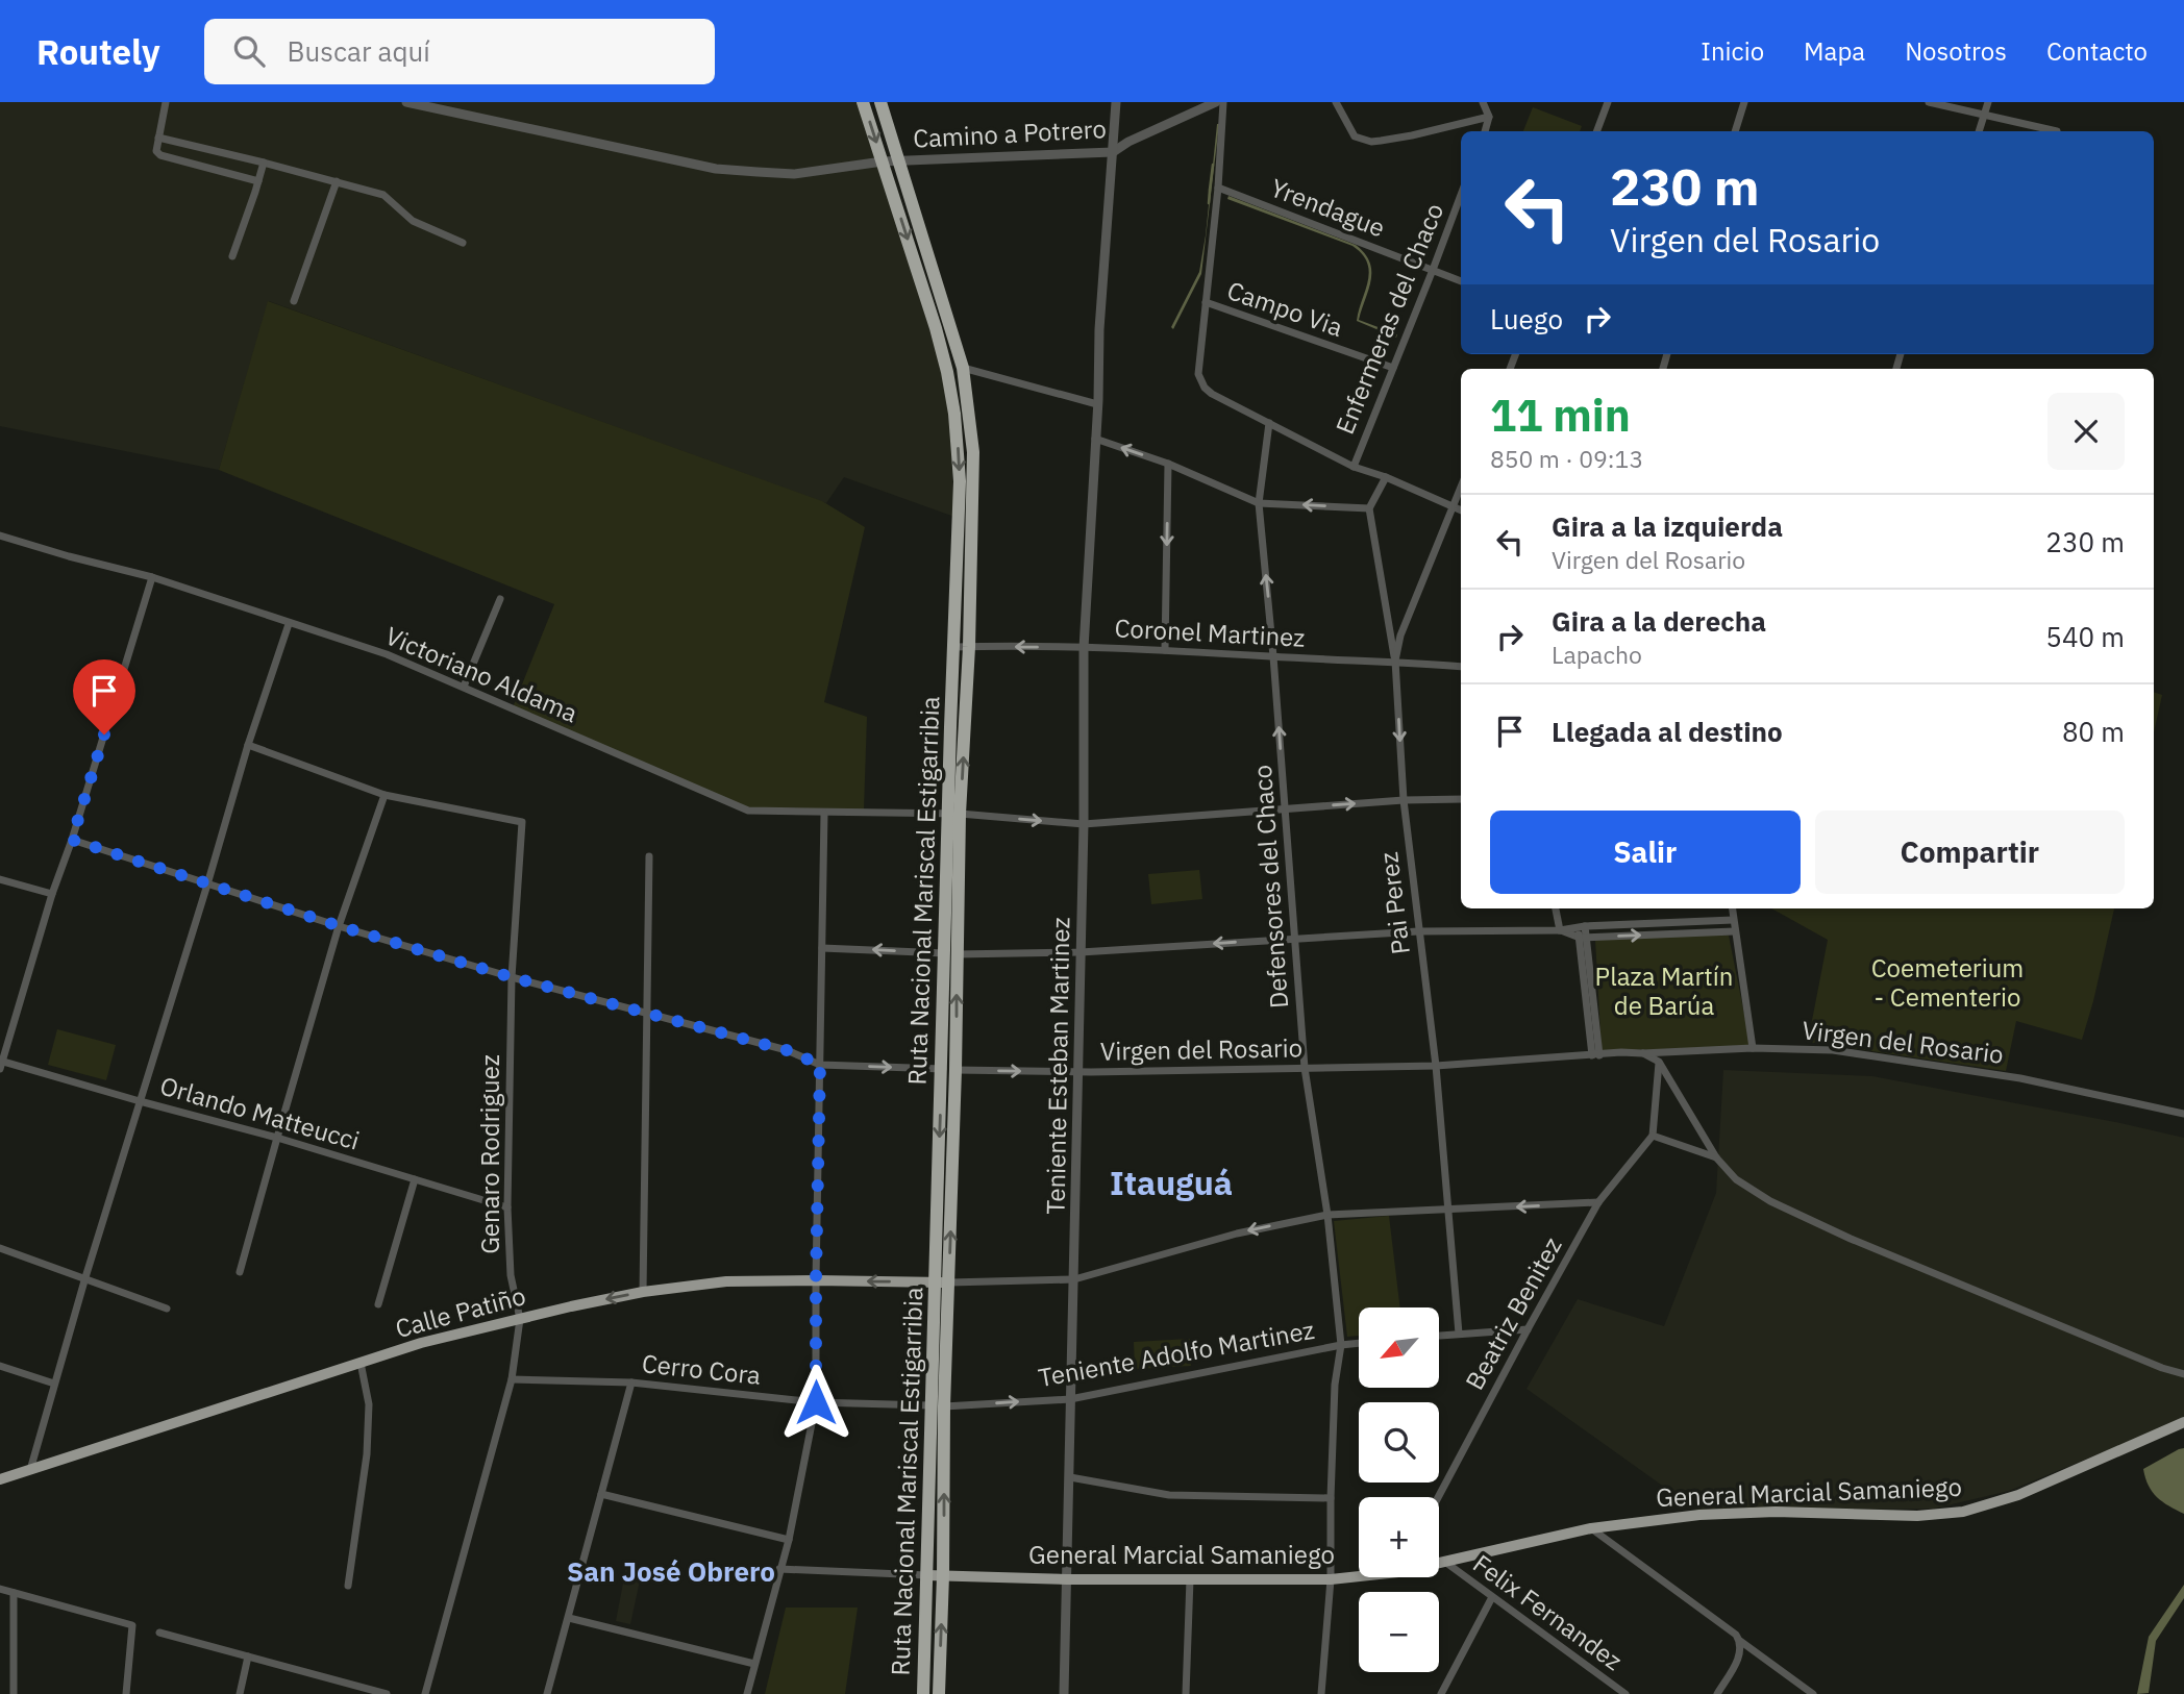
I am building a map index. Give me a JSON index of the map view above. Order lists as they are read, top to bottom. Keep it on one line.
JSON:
{"streets":{"highway":["Ruta Nacional Mariscal Estigarribia"],"main road":["Calle Patiño","General Marcial Samaniego"],"street":["Camino a Potrero","Yrendague","Campo Via","Enfermeras del Chaco","Coronel Martinez","Victoriano Aldama","Defensores del Chaco","Pai Perez","Virgen del Rosario","Teniente Esteban Martinez","Orlando Matteucci","Genaro Rodriguez","Beatriz Benitez","Teniente Adolfo Martinez","Cerro Cora","Felix Fernandez"]},"crossings":[["Camino a Potrero","Ruta Nacional Mariscal Estigarribia"],["Camino a Potrero","Teniente Esteban Martinez"],["Yrendague","Enfermeras del Chaco"],["Campo Via","Enfermeras del Chaco"],["Coronel Martinez","Defensores del Chaco"],["Coronel Martinez","Ruta Nacional Mariscal Estigarribia"],["Coronel Martinez","Pai Perez"],["Coronel Martinez","Teniente Esteban Martinez"],["Victoriano Aldama","Defensores del Chaco"],["Victoriano Aldama","Ruta Nacional Mariscal Estigarribia"],["Victoriano Aldama","Pai Perez"],["Victoriano Aldama","Teniente Esteban Martinez"],["Defensores del Chaco","Virgen del Rosario"],["Defensores del Chaco","Teniente Adolfo Martinez"],["Defensores del Chaco","General Marcial Samaniego"],["Ruta Nacional Mariscal Estigarribia","Virgen del Rosario"],["Ruta Nacional Mariscal Estigarribia","Calle Patiño"],["Ruta Nacional Mariscal Estigarribia","Teniente Adolfo Martinez"],["Ruta Nacional Mariscal Estigarribia","Cerro Cora"],["Ruta Nacional Mariscal Estigarribia","General Marcial Samaniego"],["Pai Perez","Virgen del Rosario"],["Virgen del Rosario","Teniente Esteban Martinez"],["Virgen del Rosario","Genaro Rodriguez"],["Teniente Esteban Martinez","Teniente Adolfo Martinez"],["Teniente Esteban Martinez","General Marcial Samaniego"],["Orlando Matteucci","Genaro Rodriguez"],["Genaro Rodriguez","Calle Patiño"],["Genaro Rodriguez","Cerro Cora"],["General Marcial Samaniego","Felix Fernandez"]],"districts":["Itauguá","San José Obrero"],"parks":["Coemeterium - Cementerio","Plaza Martín de Barúa"],"north":"bottom left","page":{"header":"Routely","search":"Buscar aquí","nav":["Inicio","Mapa","Nosotros","Contacto"],"turn":["230 m","Virgen del Rosario"],"then":"Luego","heading":["11 min","850 m · 09:13"],"list":[{"name":"Gira a la izquierda","note":"Virgen del Rosario","value":"230 m"},{"name":"Gira a la derecha","note":"Lapacho","value":"540 m"},{"name":"Llegada al destino","value":"80 m"}],"buttons":["Salir","Compartir"],"map_buttons":["+","−"]}}
